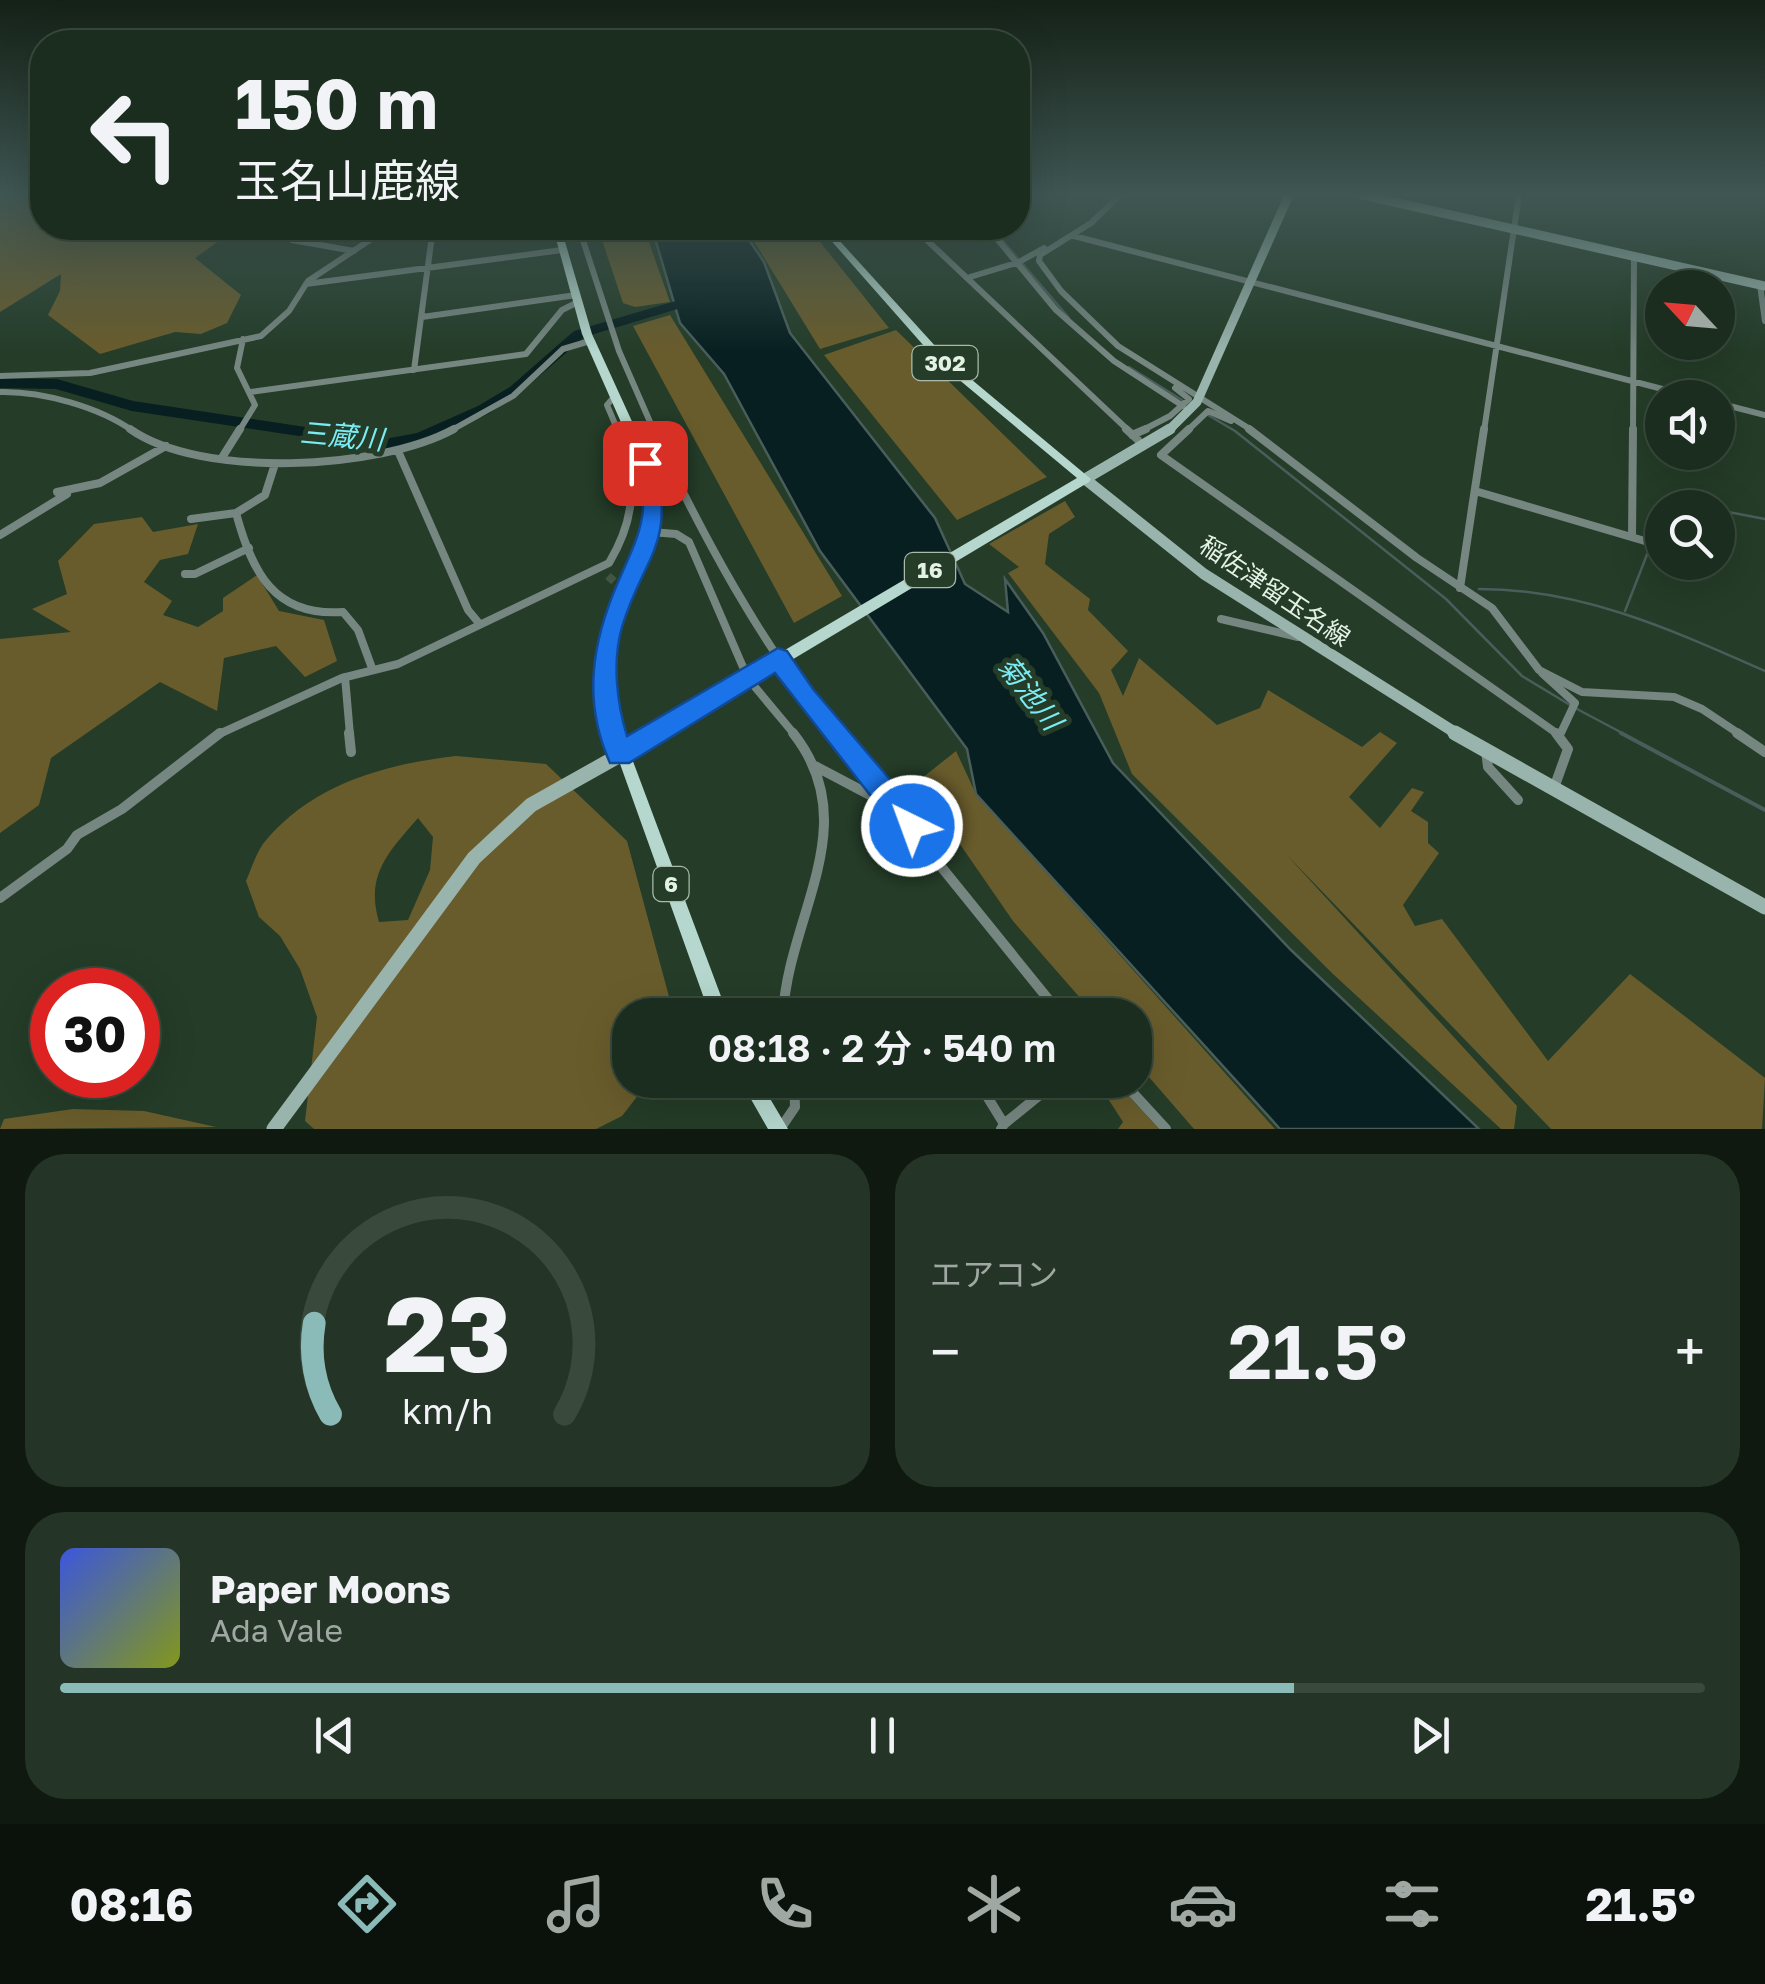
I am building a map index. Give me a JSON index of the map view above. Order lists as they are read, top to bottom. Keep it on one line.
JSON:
{"streets":{"main road":["302","16","稲佐津留玉名線","6"]},"crossings":[["302","16"],["302","稲佐津留玉名線"],["16","稲佐津留玉名線"],["16","6"]],"water":["三蔵川","菊池川"],"north":"top left","page":{"turn":["150 m","玉名山鹿線"],"limit":"30","trip":"08:18 · 2 分 · 540 m","tile":"エアコン","heat":["−","21.5°","+"],"song":["Paper Moons","Ada Vale"],"tabs":["08:16","21.5°"],"gauge":["23","km/h"]}}
